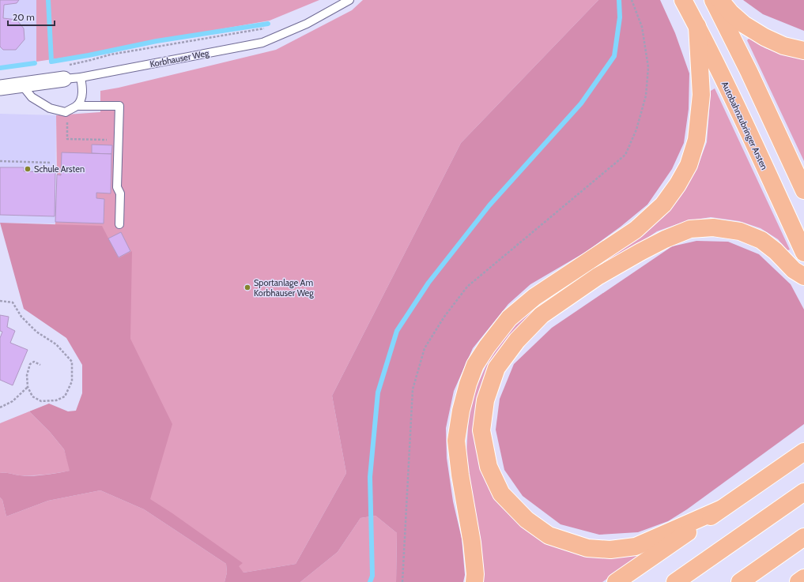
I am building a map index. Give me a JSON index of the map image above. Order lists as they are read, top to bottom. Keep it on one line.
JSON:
{"streets":{"highway":["Autobahnzubringer Arsten"],"street":["Korbhauser Weg"]},"places":["Schule Arsten","Sportanlage Am Korbhauser Weg"],"scale_bar":"20 m"}
